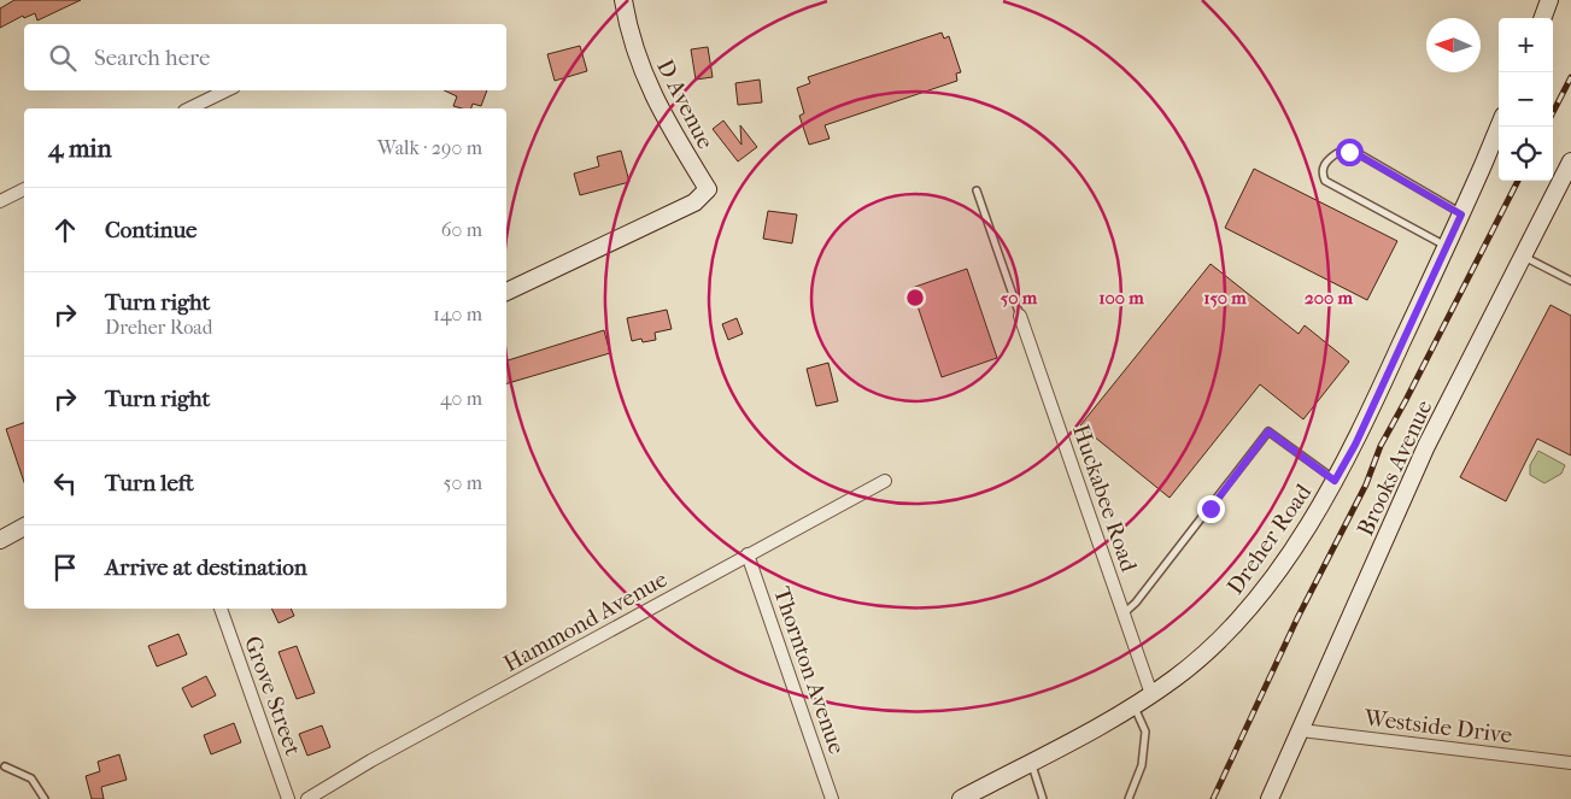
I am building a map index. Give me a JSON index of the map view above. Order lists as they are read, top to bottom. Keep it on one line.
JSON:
{"streets":{"street":["D Avenue","Brooks Avenue","Huckabee Road","Dreher Road","Hammond Avenue","Thornton Avenue","Grove Street","Westside Drive"]},"crossings":[["Brooks Avenue","Westside Drive"],["Huckabee Road","Dreher Road"],["Hammond Avenue","Thornton Avenue"]],"north":"left","page":{"map_buttons":["+","−"],"search":"Search here","heading":["4 min","Walk · 290 m"],"list":[["Continue","60 m"],["Turn right","Dreher Road","140 m"],["Turn right","40 m"],["Turn left","50 m"],"Arrive at destination"]},"rings":["50 m","100 m","150 m","200 m"]}
